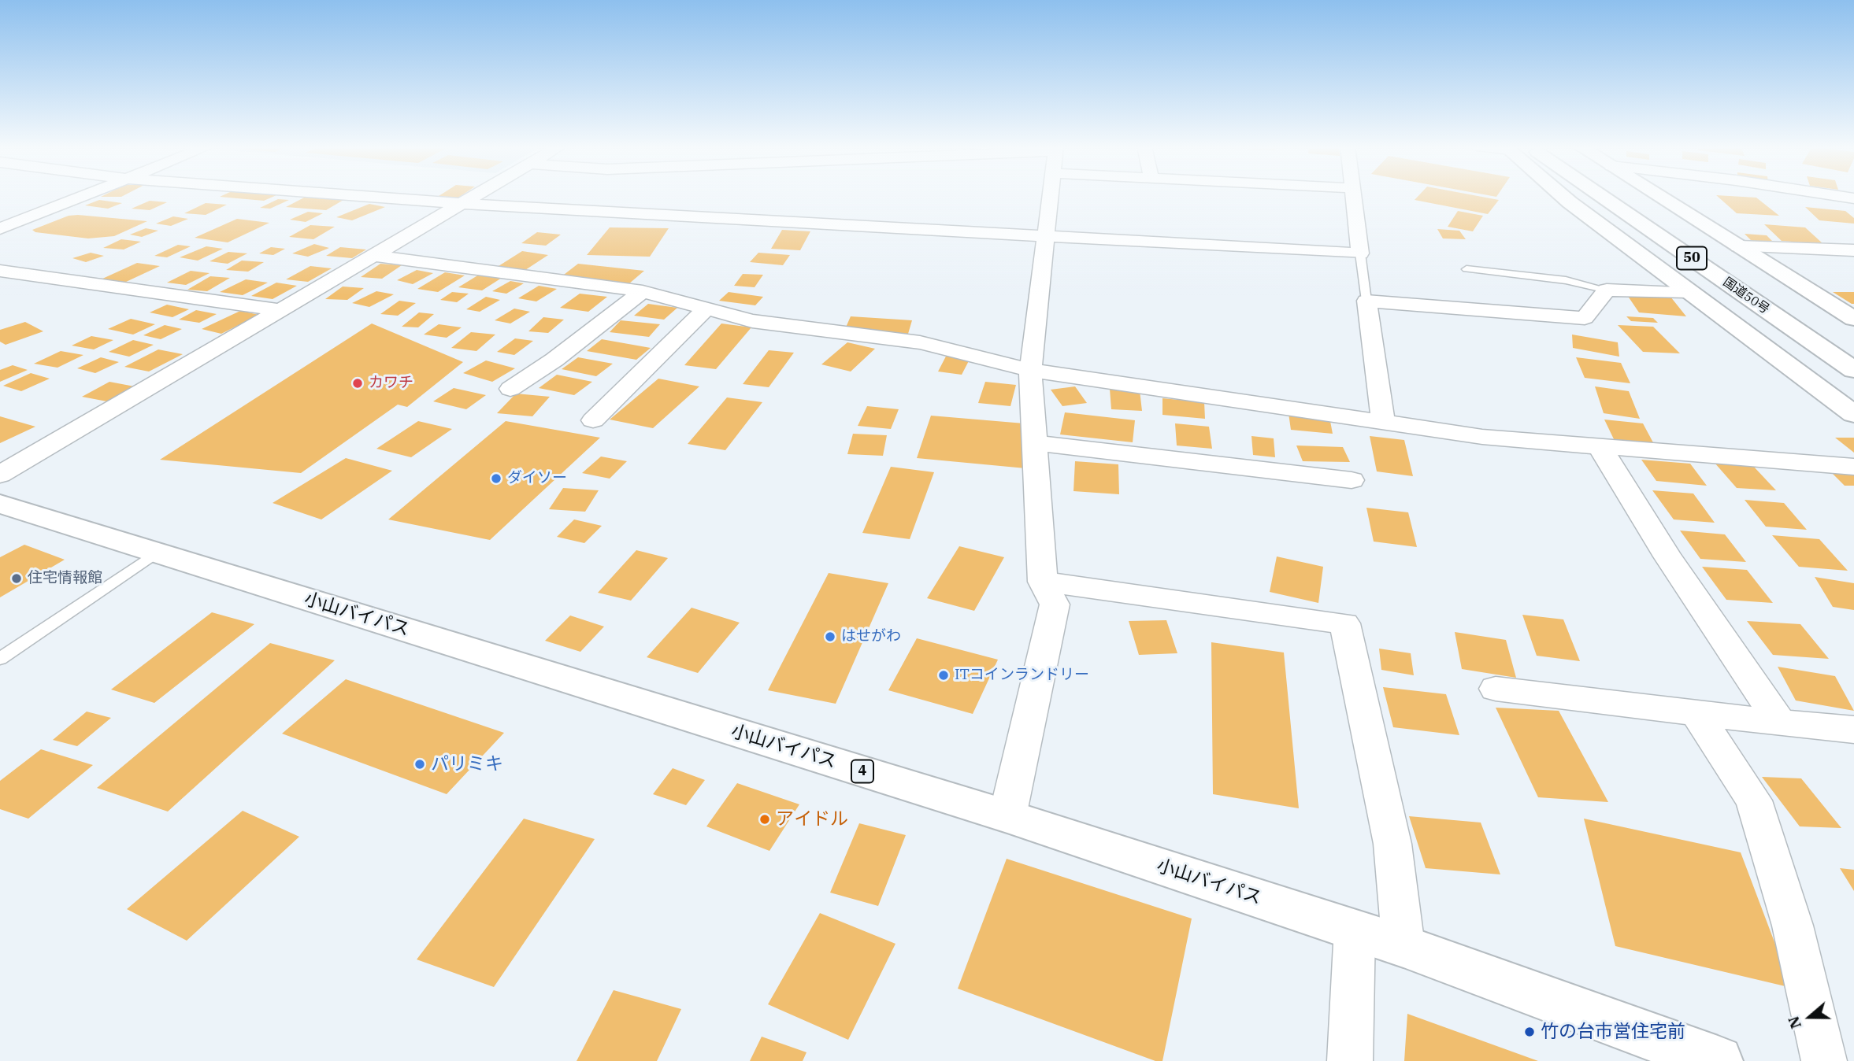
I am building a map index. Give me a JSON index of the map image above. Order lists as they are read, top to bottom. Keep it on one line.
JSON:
{"streets":{"highway":["50","国道50号","小山バイパス","4"]},"places":["カワチ","ダイソー","住宅情報館","はせがわ","ITコインランドリー","パリミキ","アイドル","竹の台市営住宅前"],"north":"left"}
